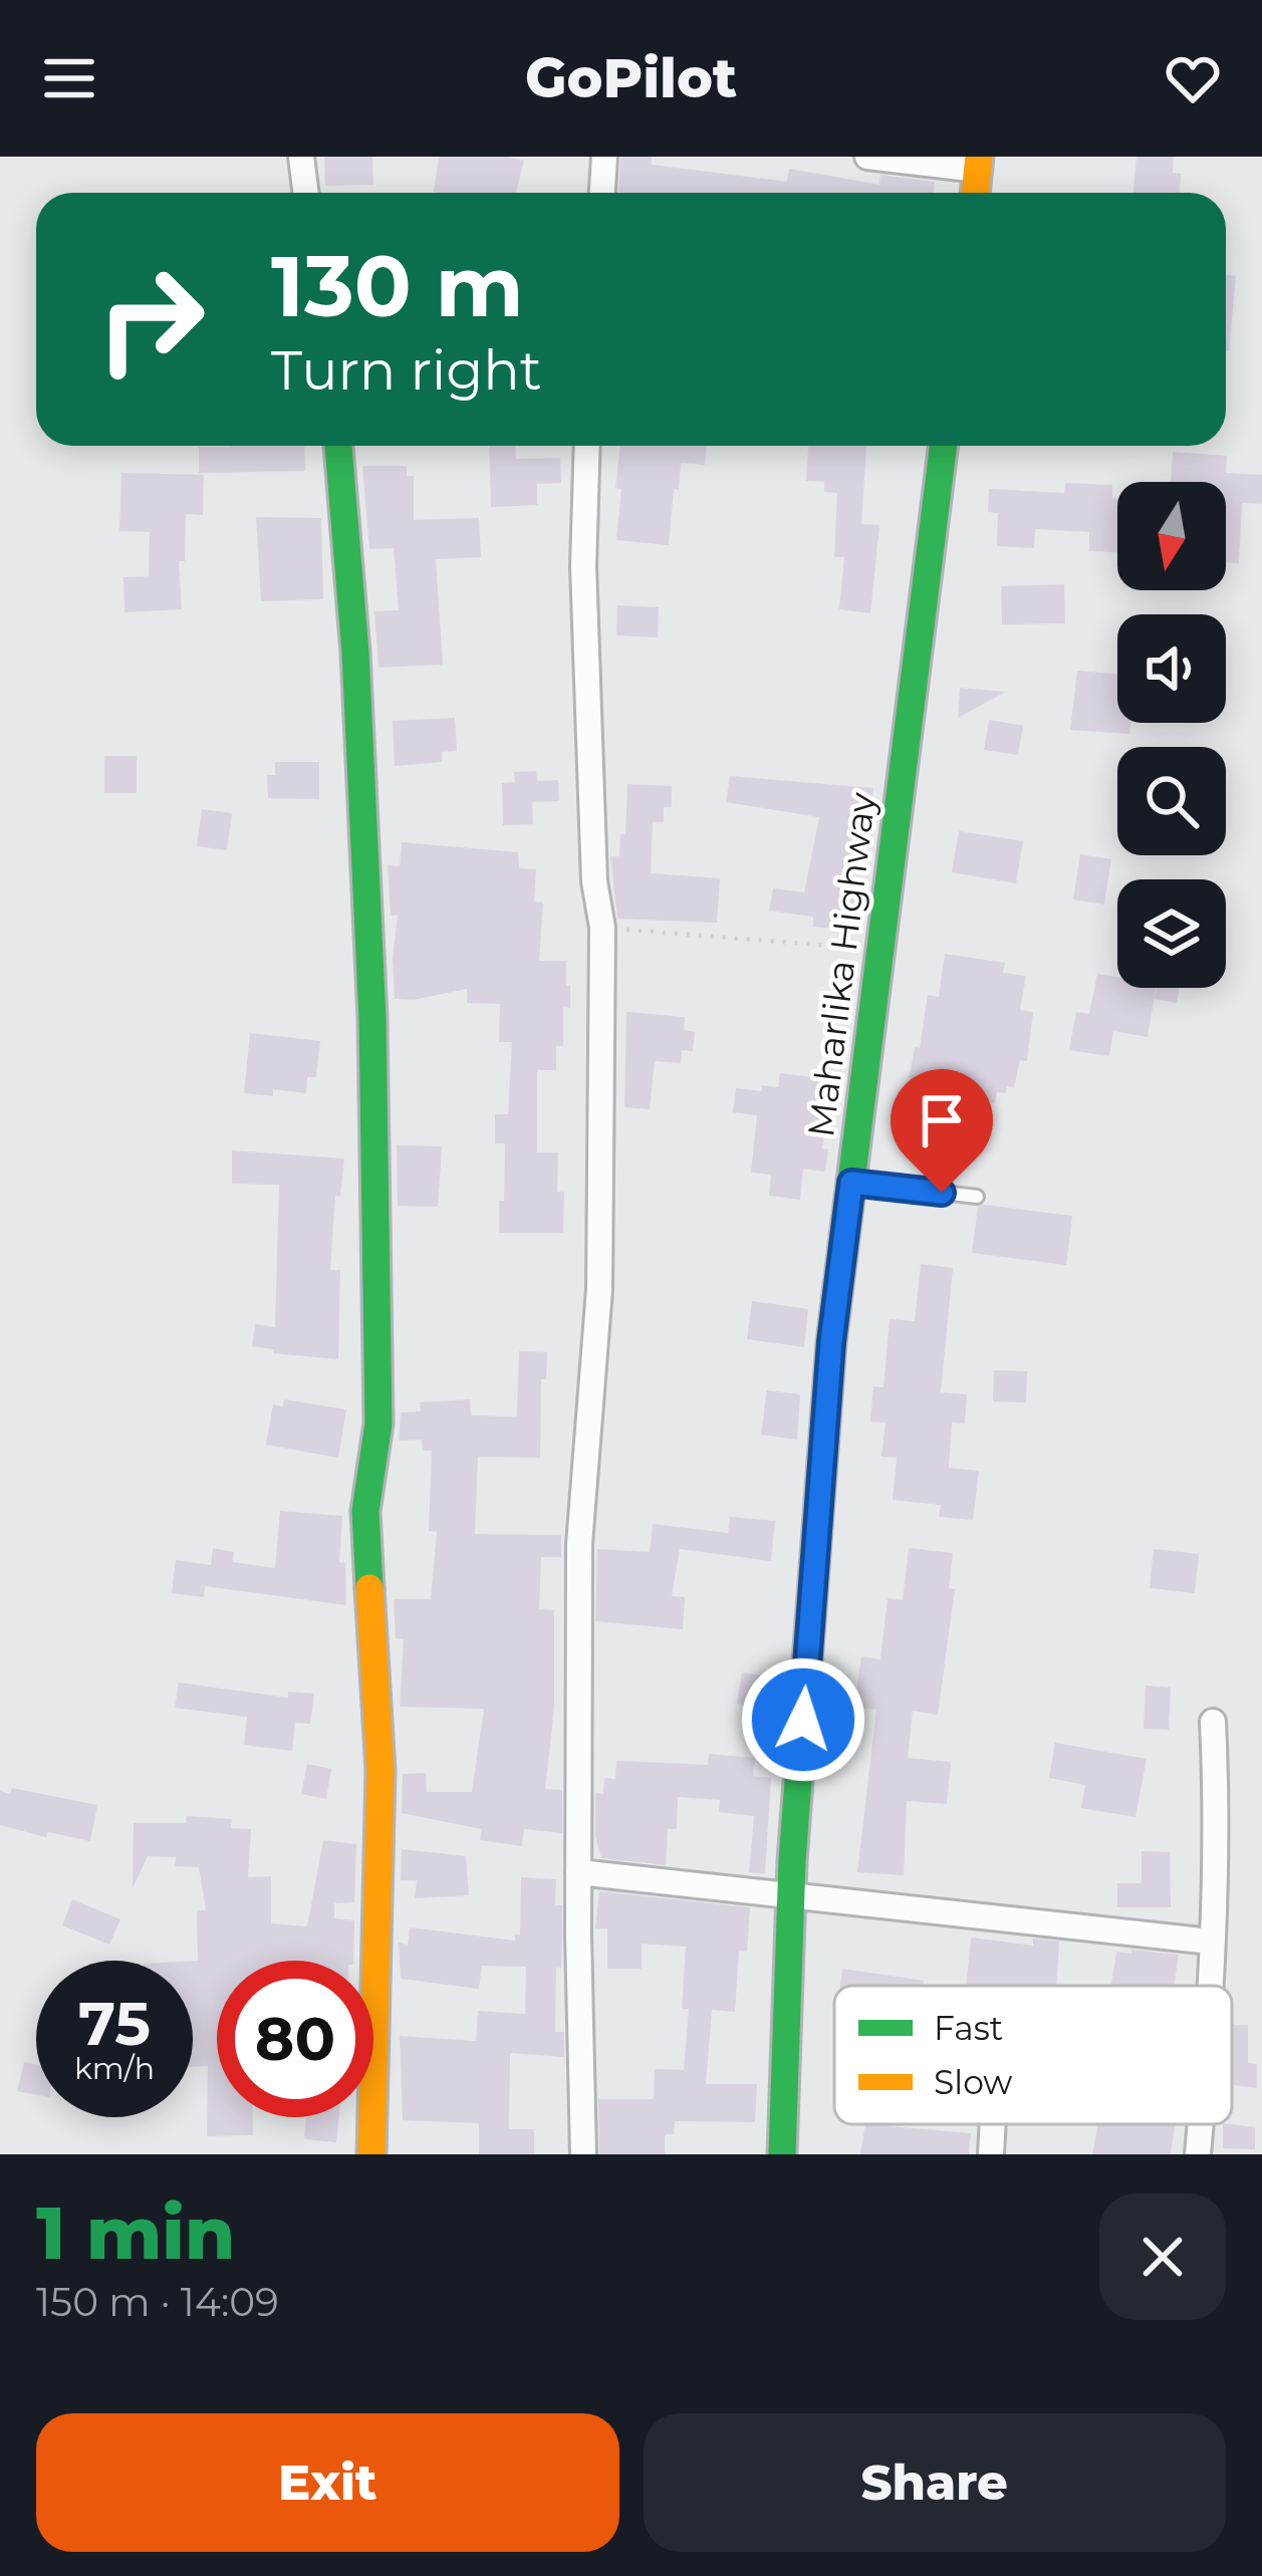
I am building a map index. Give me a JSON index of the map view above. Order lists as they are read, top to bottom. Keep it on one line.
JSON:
{"streets":{"main road":["Maharlika Highway"]},"legend":["Fast","Slow"],"north":"bottom","page":{"header":"GoPilot","turn":["130 m","Turn right"],"speed":"75 km/h","limit":"80","heading":["1 min","150 m · 14:09"],"buttons":["Exit","Share"]}}
